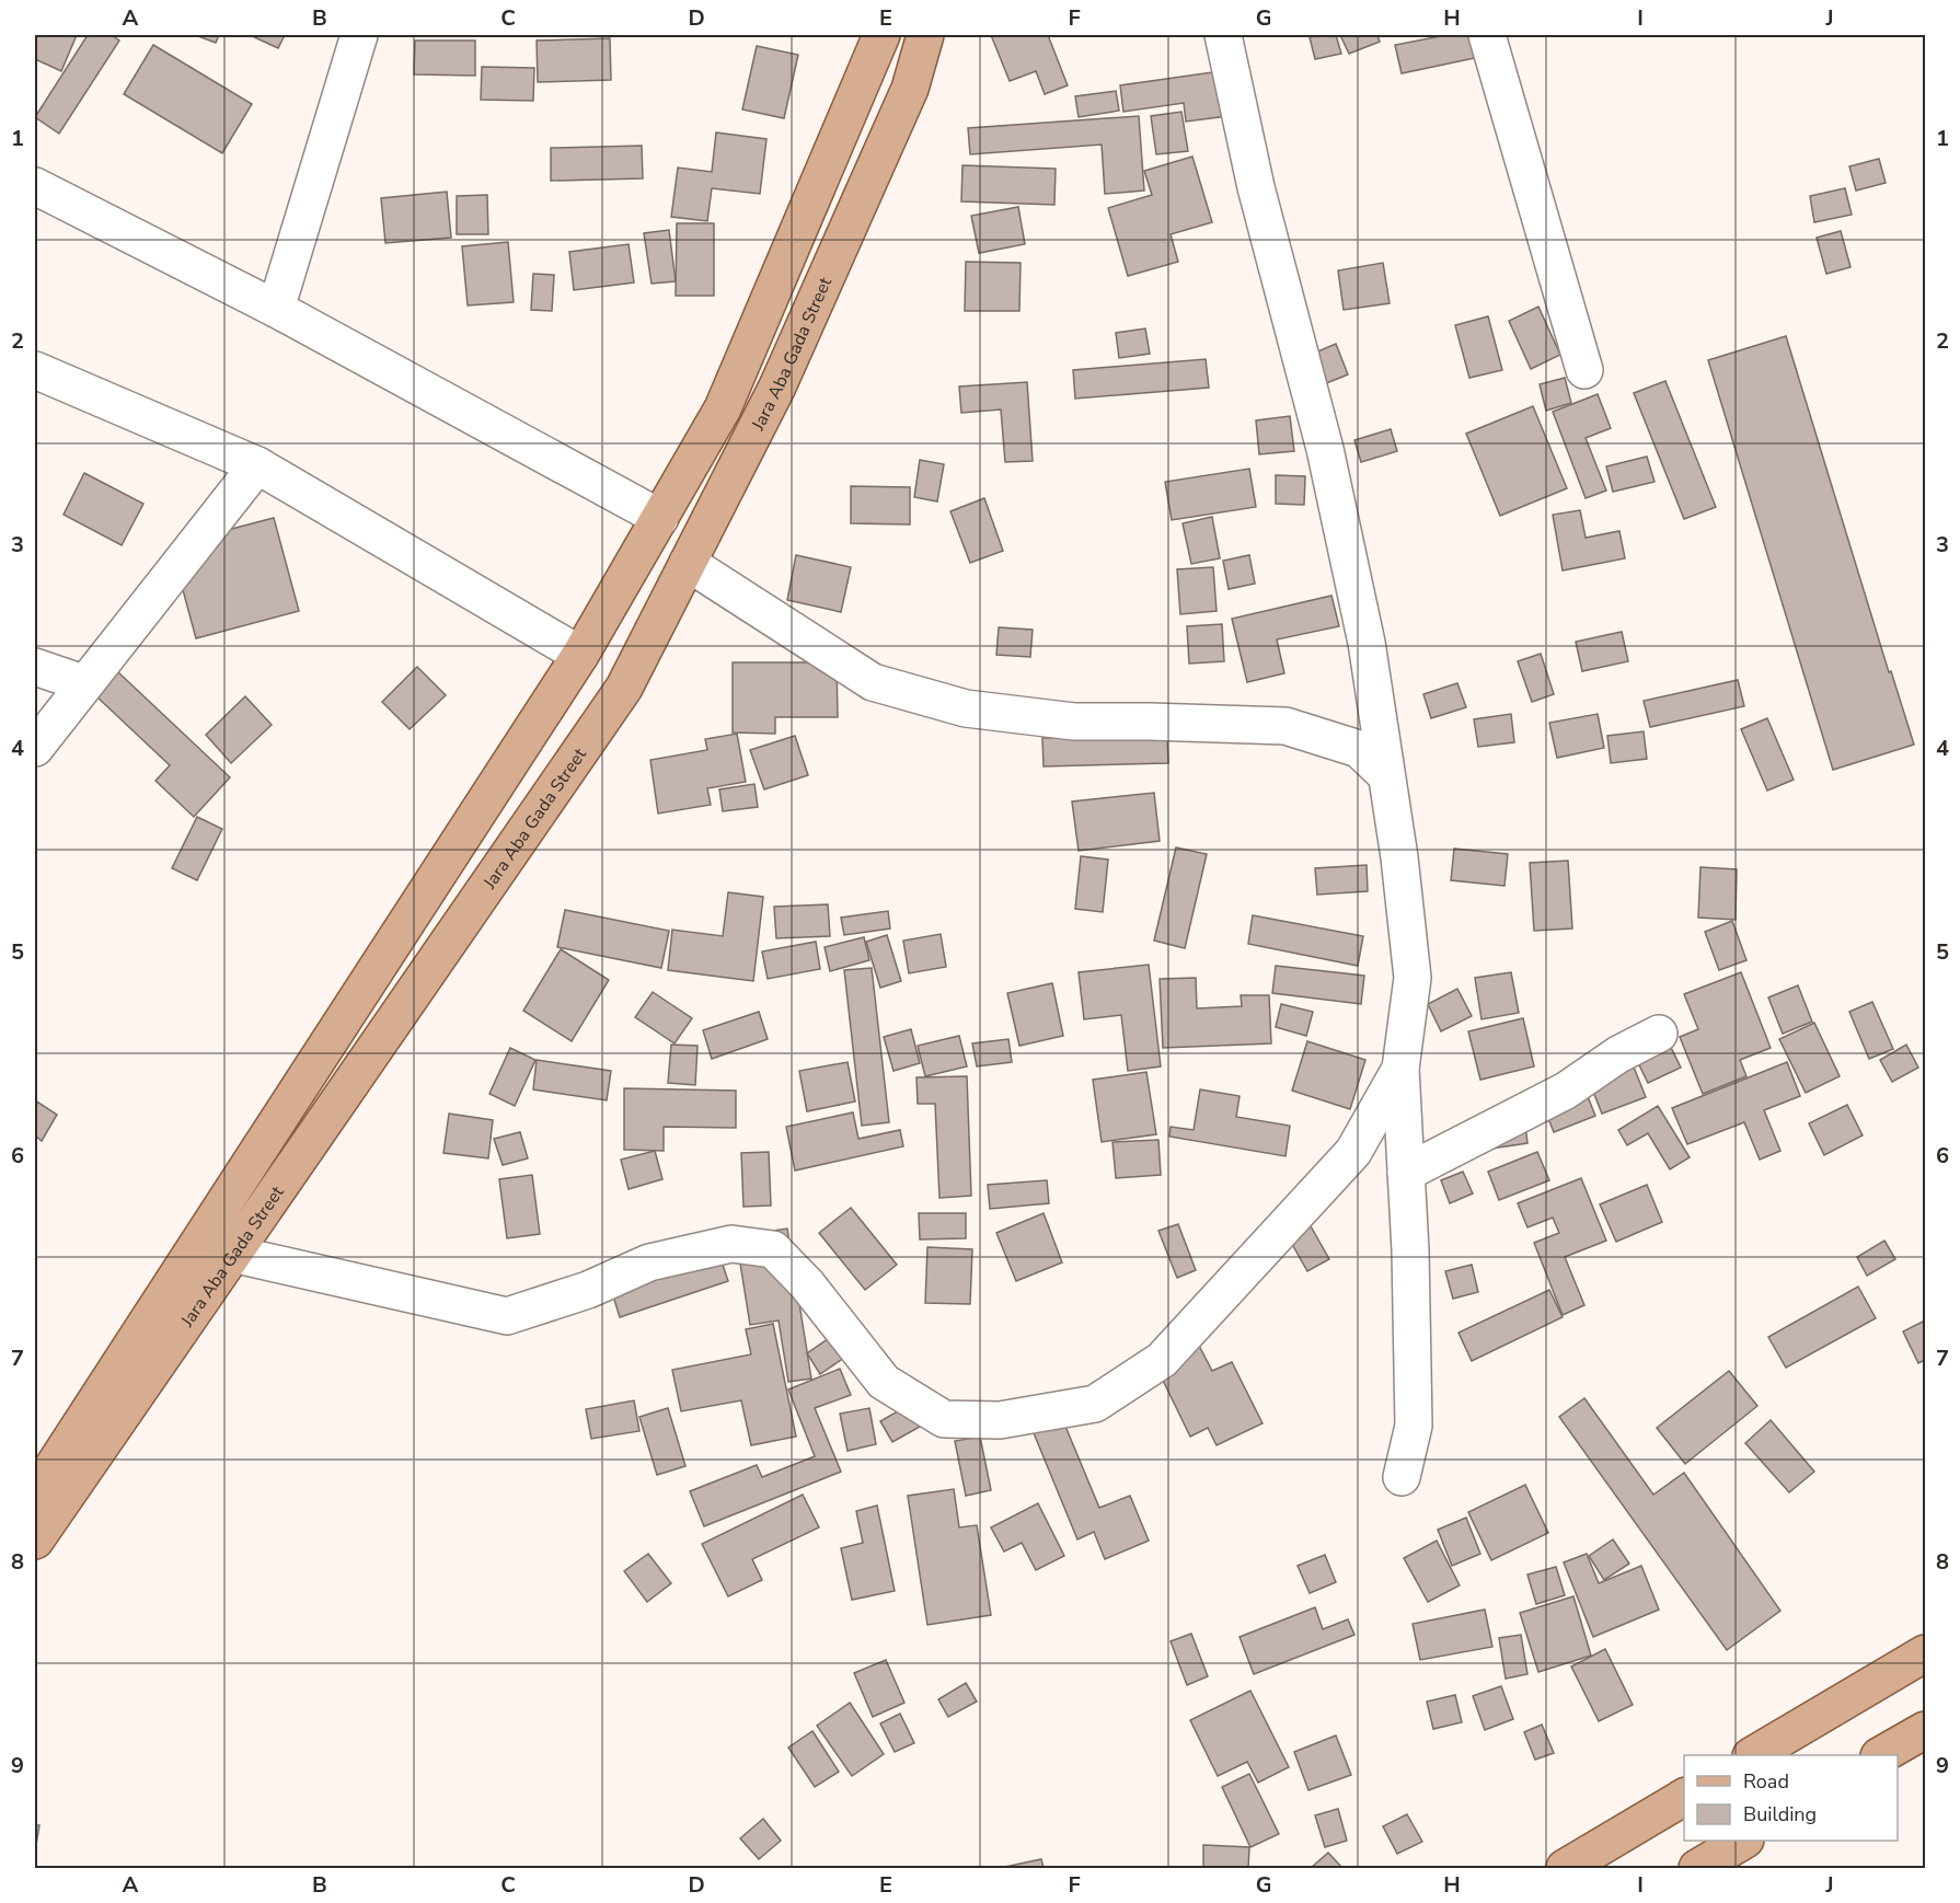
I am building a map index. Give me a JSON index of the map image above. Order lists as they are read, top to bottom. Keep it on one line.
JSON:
{"streets":{"main road":["Jara Aba Gada Street"]},"legend":["Road","Building"],"grid":{"columns":["A","B","C","D","E","F","G","H","I","J"],"rows":["1","2","3","4","5","6","7","8","9"]}}
